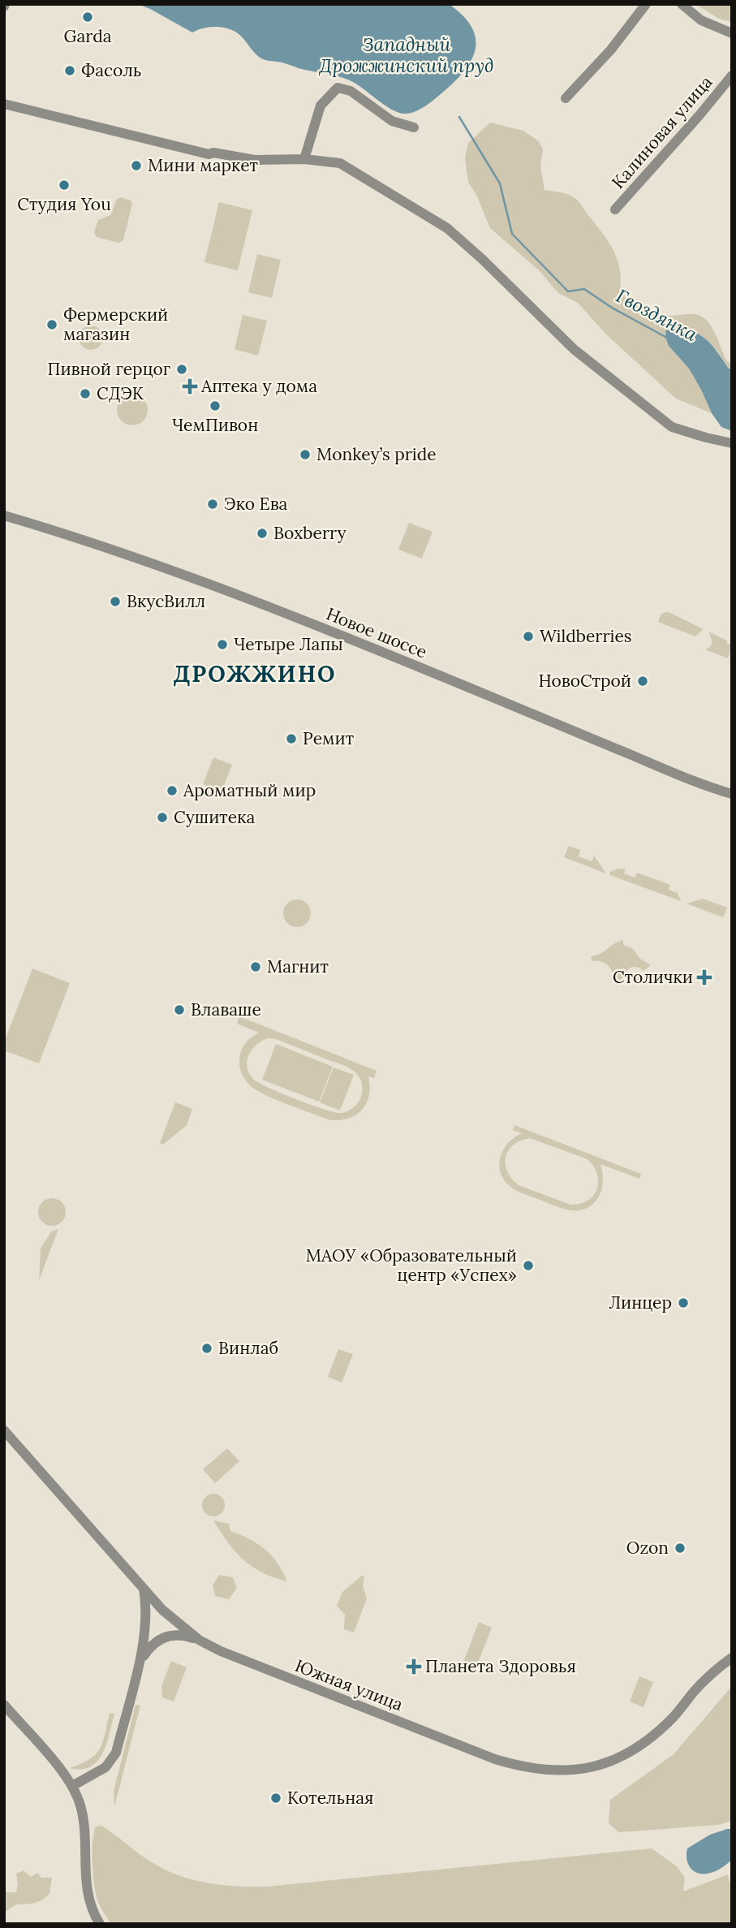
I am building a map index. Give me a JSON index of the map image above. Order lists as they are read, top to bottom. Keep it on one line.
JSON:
{"streets":{"street":["Калиновая улица","Новое шоссе","Южная улица"]},"districts":["ДРОЖЖИНО"],"water":["Западный Дрожжинский пруд","Гвоздянка"],"places":{"other":["Garda","Фасоль","Мини маркет","Студия You","Фермерский магазин","Пивной герцог","СДЭК","ЧемПивон","Monkey’s pride","Эко Ева","Boxberry","ВкусВилл","Wildberries","Четыре Лапы","НовоСтрой","Ремит","Ароматный мир","Сушитека","Магнит","Влаваше","МАОУ «Образовательный центр «Успех»","Линцер","Винлаб","Ozon","Котельная"],"health":["Аптека у дома","Столички","Планета Здоровья"]}}
